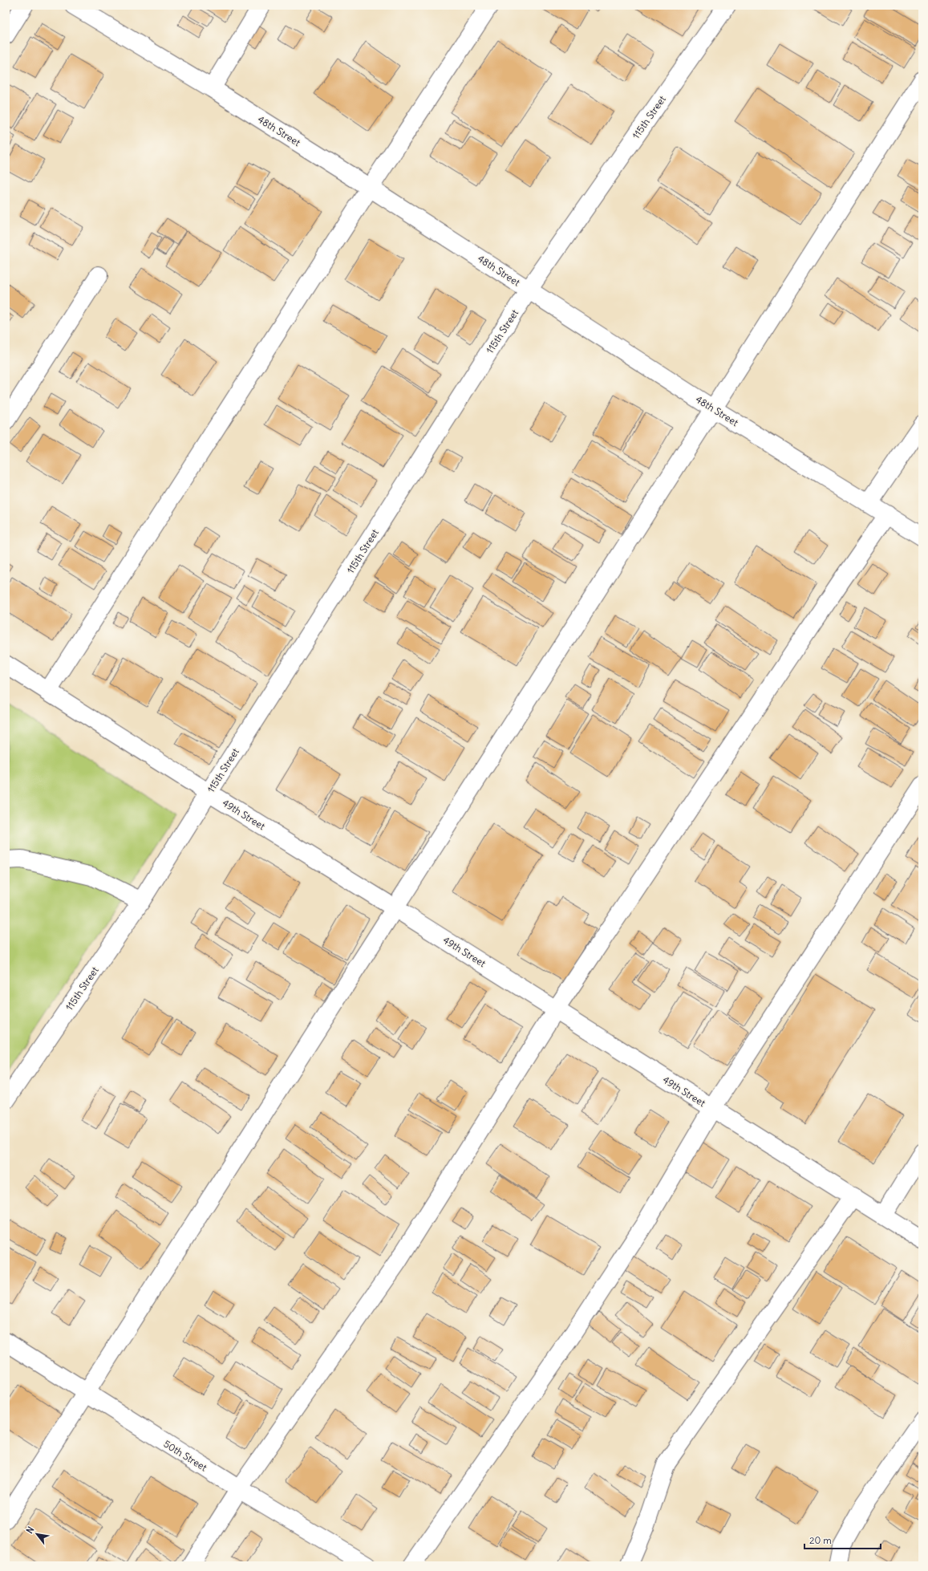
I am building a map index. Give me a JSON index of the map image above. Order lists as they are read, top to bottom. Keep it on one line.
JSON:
{"streets":{"street":["115th Street","48th Street","49th Street","50th Street"]},"crossings":[["115th Street","48th Street"],["115th Street","49th Street"]],"scale_bar":"20 m","north":"top left"}
